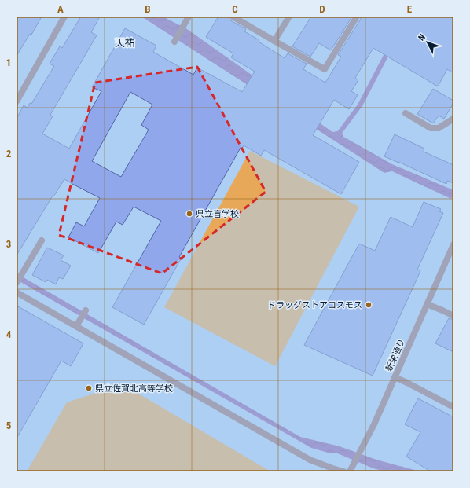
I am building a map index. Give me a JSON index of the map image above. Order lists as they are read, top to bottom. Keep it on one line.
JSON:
{"streets":{"street":["新栄通り"]},"districts":["天祐"],"places":["県立盲学校","ドラッグストアコスモス","県立佐賀北高等学校"],"north":"top left","grid":{"columns":["A","B","C","D","E"],"rows":["1","2","3","4","5"]}}
